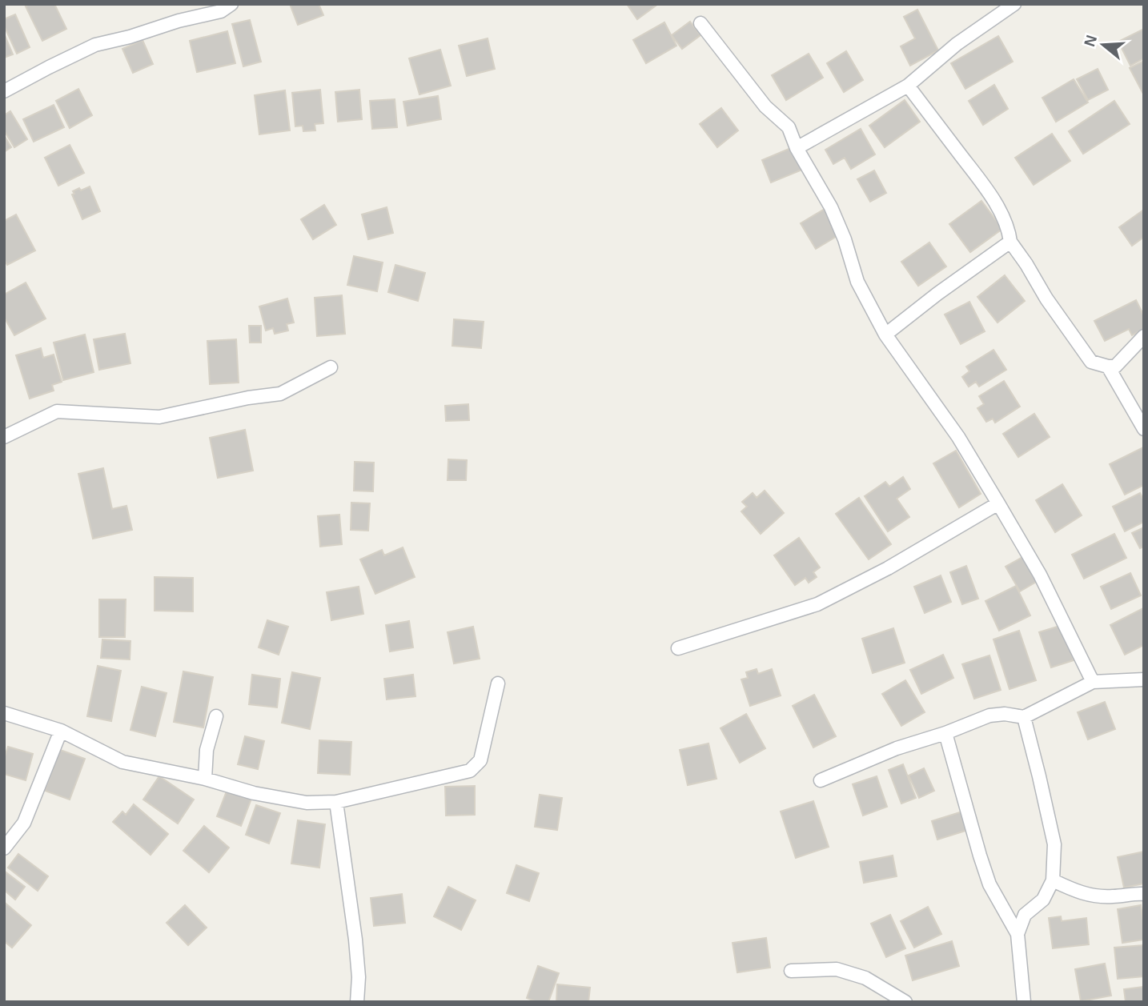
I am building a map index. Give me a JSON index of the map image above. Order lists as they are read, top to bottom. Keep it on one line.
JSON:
{"north":"left"}
